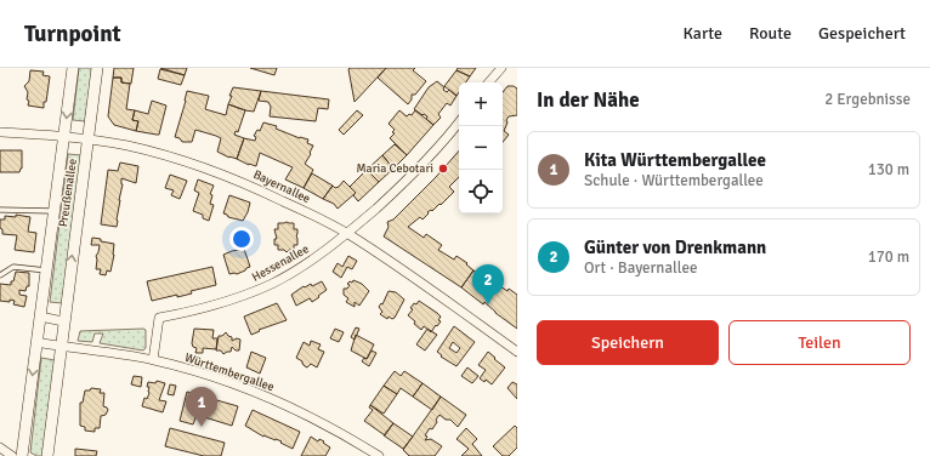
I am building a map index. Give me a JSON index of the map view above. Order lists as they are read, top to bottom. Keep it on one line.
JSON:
{"streets":{"street":["Bayernallee","Preußenallee","Hessenallee","Württembergallee"]},"crossings":[["Bayernallee","Preußenallee"],["Bayernallee","Hessenallee"],["Preußenallee","Württembergallee"],["Hessenallee","Württembergallee"]],"places":["Maria Cebotari"],"page":{"header":"Turnpoint","nav":["Karte","Route","Gespeichert"],"heading":["In der Nähe","2 Ergebnisse"],"map_buttons":["+","−"],"list":[{"mark":"1","name":"Kita Württembergallee","note":"Schule · Württembergallee","value":"130 m"},{"mark":"2","name":"Günter von Drenkmann","note":"Ort · Bayernallee","value":"170 m"}],"pins":["2","1"],"buttons":["Speichern","Teilen"]}}
